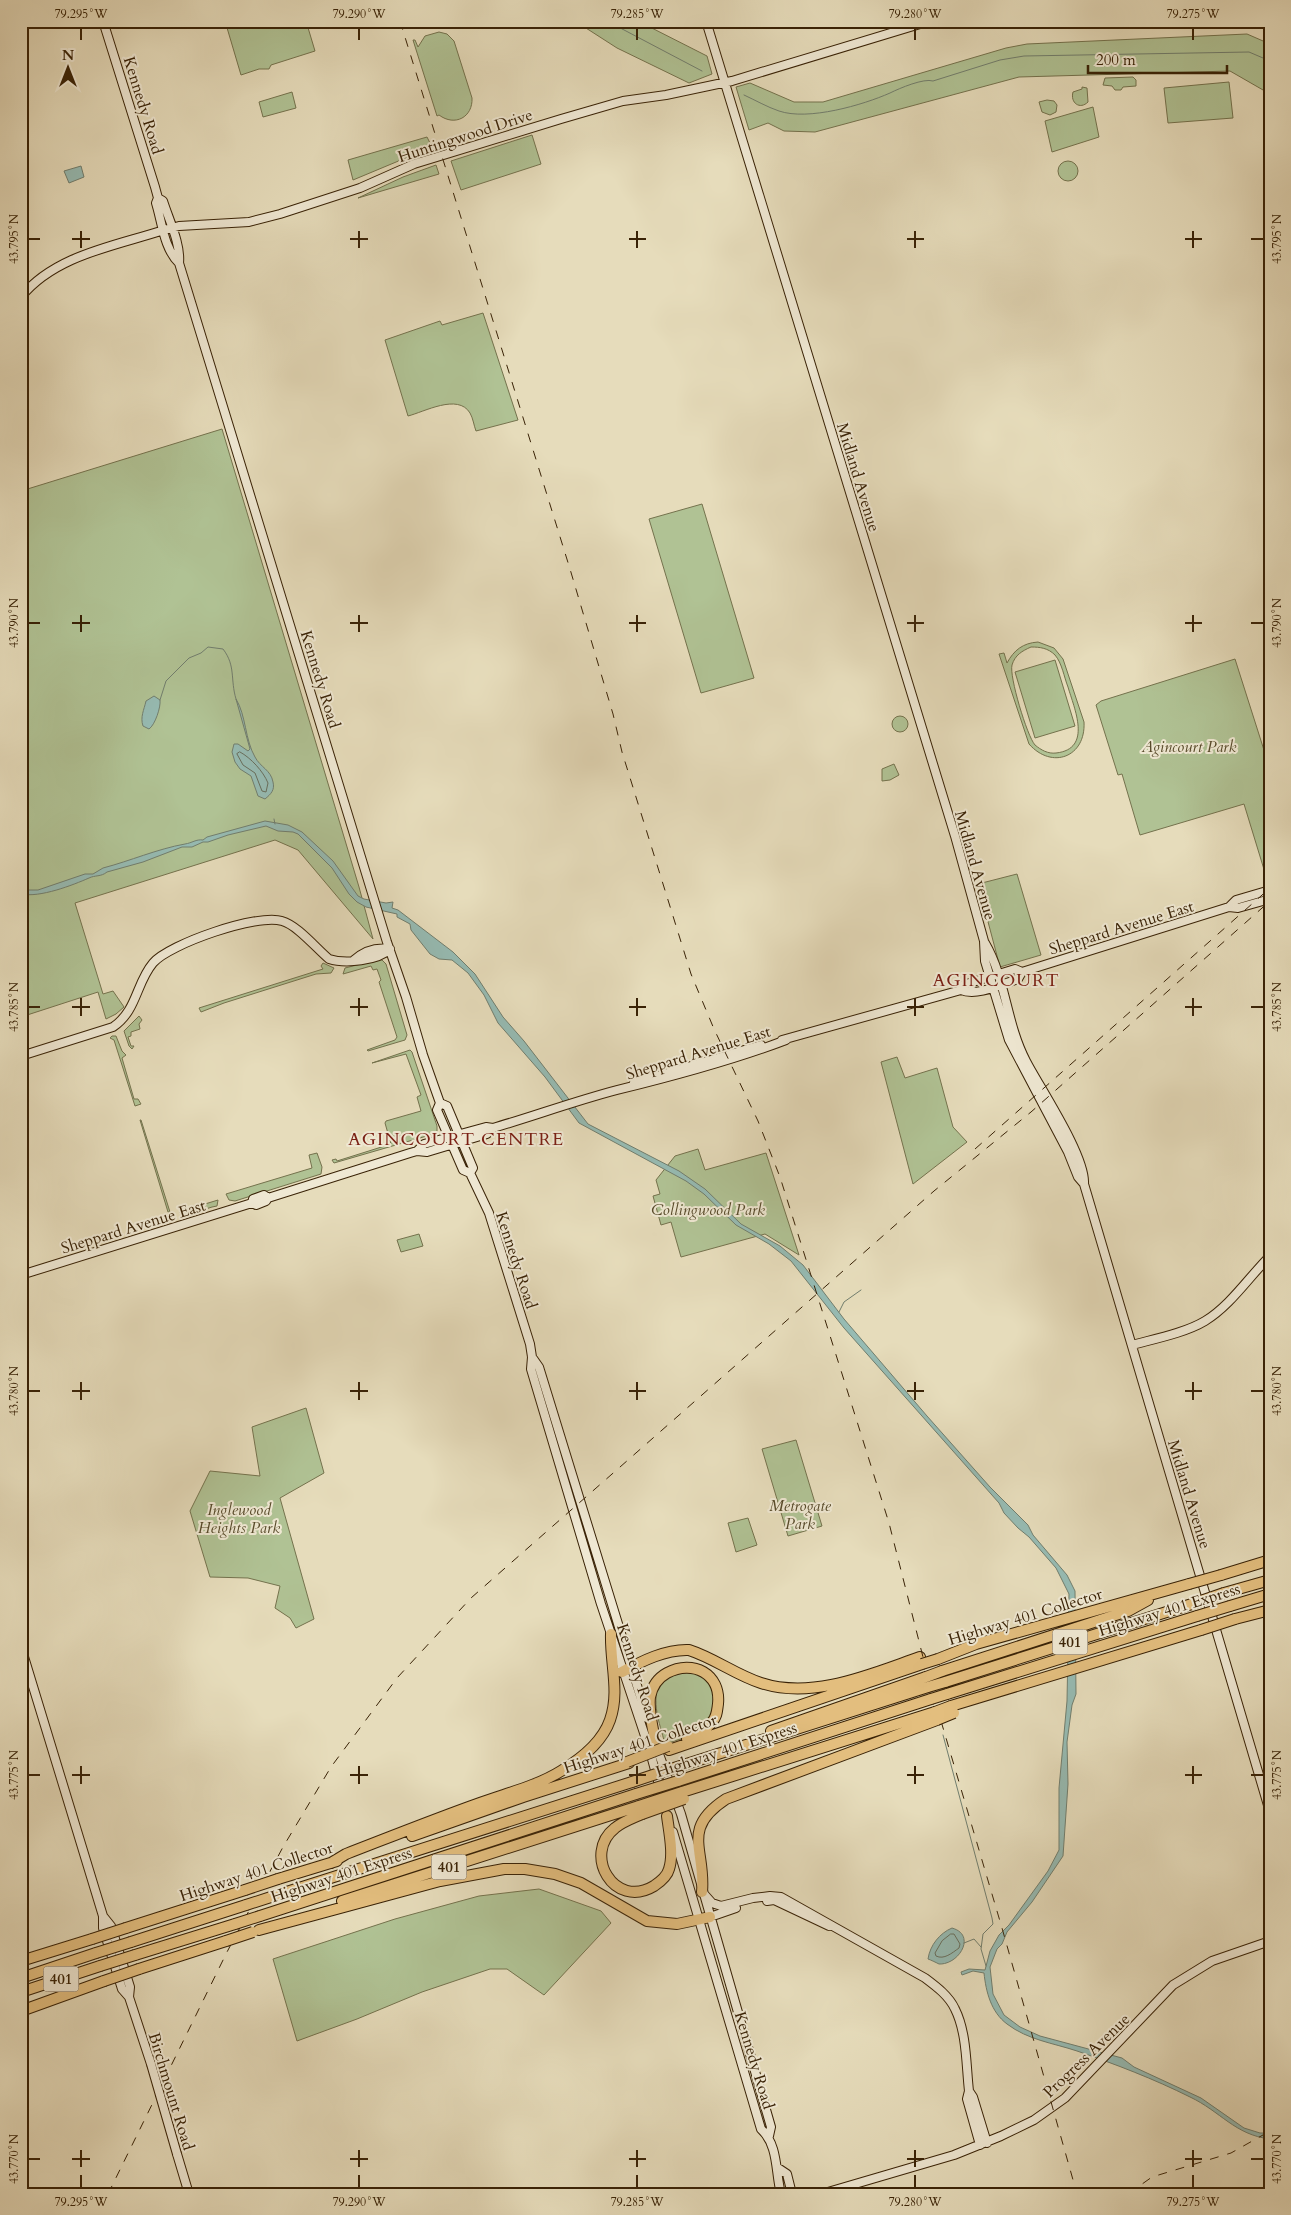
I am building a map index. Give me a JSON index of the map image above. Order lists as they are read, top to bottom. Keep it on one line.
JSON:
{"streets":{"highway":["Highway 401 Express","Highway 401 Collector","401"],"main road":["Kennedy Road","Huntingwood Drive","Midland Avenue","Sheppard Avenue East","Progress Avenue","Birchmount Road"]},"crossings":[["Kennedy Road","Huntingwood Drive"],["Kennedy Road","Sheppard Avenue East"],["Huntingwood Drive","Midland Avenue"],["Midland Avenue","Sheppard Avenue East"]],"districts":["AGINCOURT","AGINCOURT CENTRE"],"parks":["Agincourt Park","Collingwood Park","Metrogate Park","Inglewood Heights Park"],"scale_bar":"200 m","north":"top","coordinates":["79.295°W","79.290°W","79.285°W","79.280°W","79.275°W","43.795°N","43.790°N","43.785°N","43.780°N","43.775°N","43.770°N"]}
